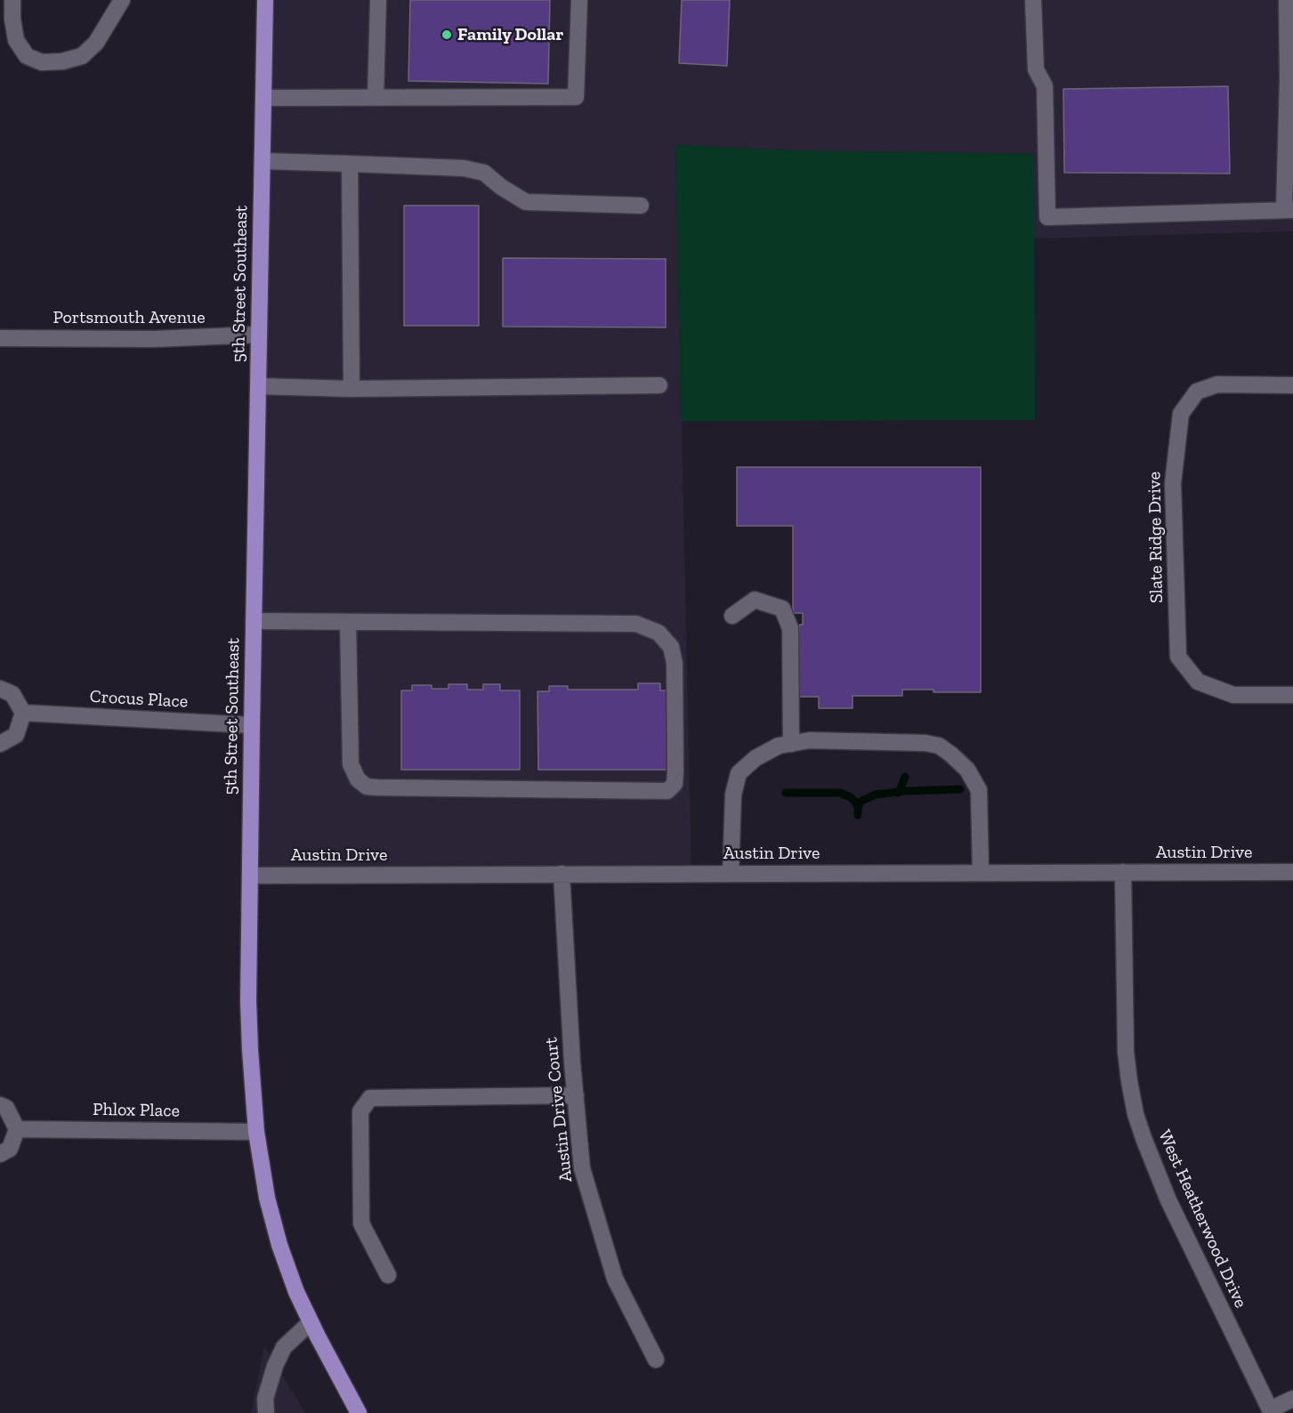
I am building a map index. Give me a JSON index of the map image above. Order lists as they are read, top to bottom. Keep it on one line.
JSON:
{"streets":{"main road":["5th Street Southeast"],"street":["Portsmouth Avenue","Slate Ridge Drive","Crocus Place","Austin Drive","Austin Drive Court","Phlox Place","West Heatherwood Drive"]},"crossings":[["5th Street Southeast","Portsmouth Avenue"],["5th Street Southeast","Crocus Place"],["5th Street Southeast","Austin Drive"],["5th Street Southeast","Phlox Place"],["Austin Drive","Austin Drive Court"],["Austin Drive","West Heatherwood Drive"]],"places":["Family Dollar"]}
